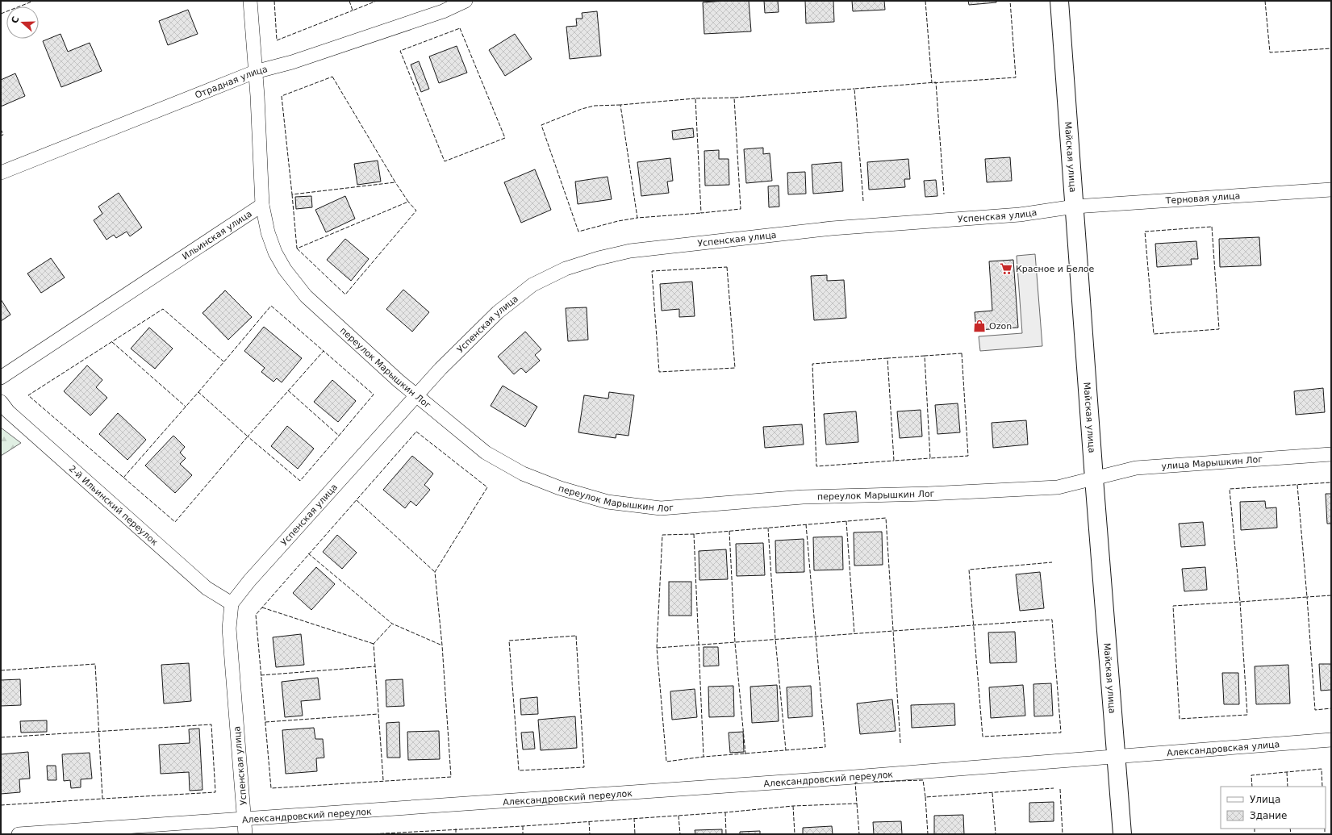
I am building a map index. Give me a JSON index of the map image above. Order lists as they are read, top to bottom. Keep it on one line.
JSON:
{"streets":{"street":["Отрадная улица","Майская улица","Терновая улица","Успенская улица","Ильинская улица","переулок Марышкин Лог","улица Марышкин Лог","2-й Ильинский переулок","Александровская улица","Александровский переулок"]},"crossings":[["Майская улица","Терновая улица"],["Майская улица","Успенская улица"],["Майская улица","переулок Марышкин Лог"],["Майская улица","улица Марышкин Лог"],["Майская улица","Александровская улица"],["Майская улица","Александровский переулок"],["Терновая улица","Успенская улица"],["Успенская улица","переулок Марышкин Лог"],["Успенская улица","2-й Ильинский переулок"],["Успенская улица","Александровский переулок"],["Ильинская улица","переулок Марышкин Лог"],["переулок Марышкин Лог","улица Марышкин Лог"],["Александровская улица","Александровский переулок"]],"places":{"supermarket":["Красное и Белое"],"shop":["Ozon"]},"legend":["Улица","Здание"],"north":"left"}
